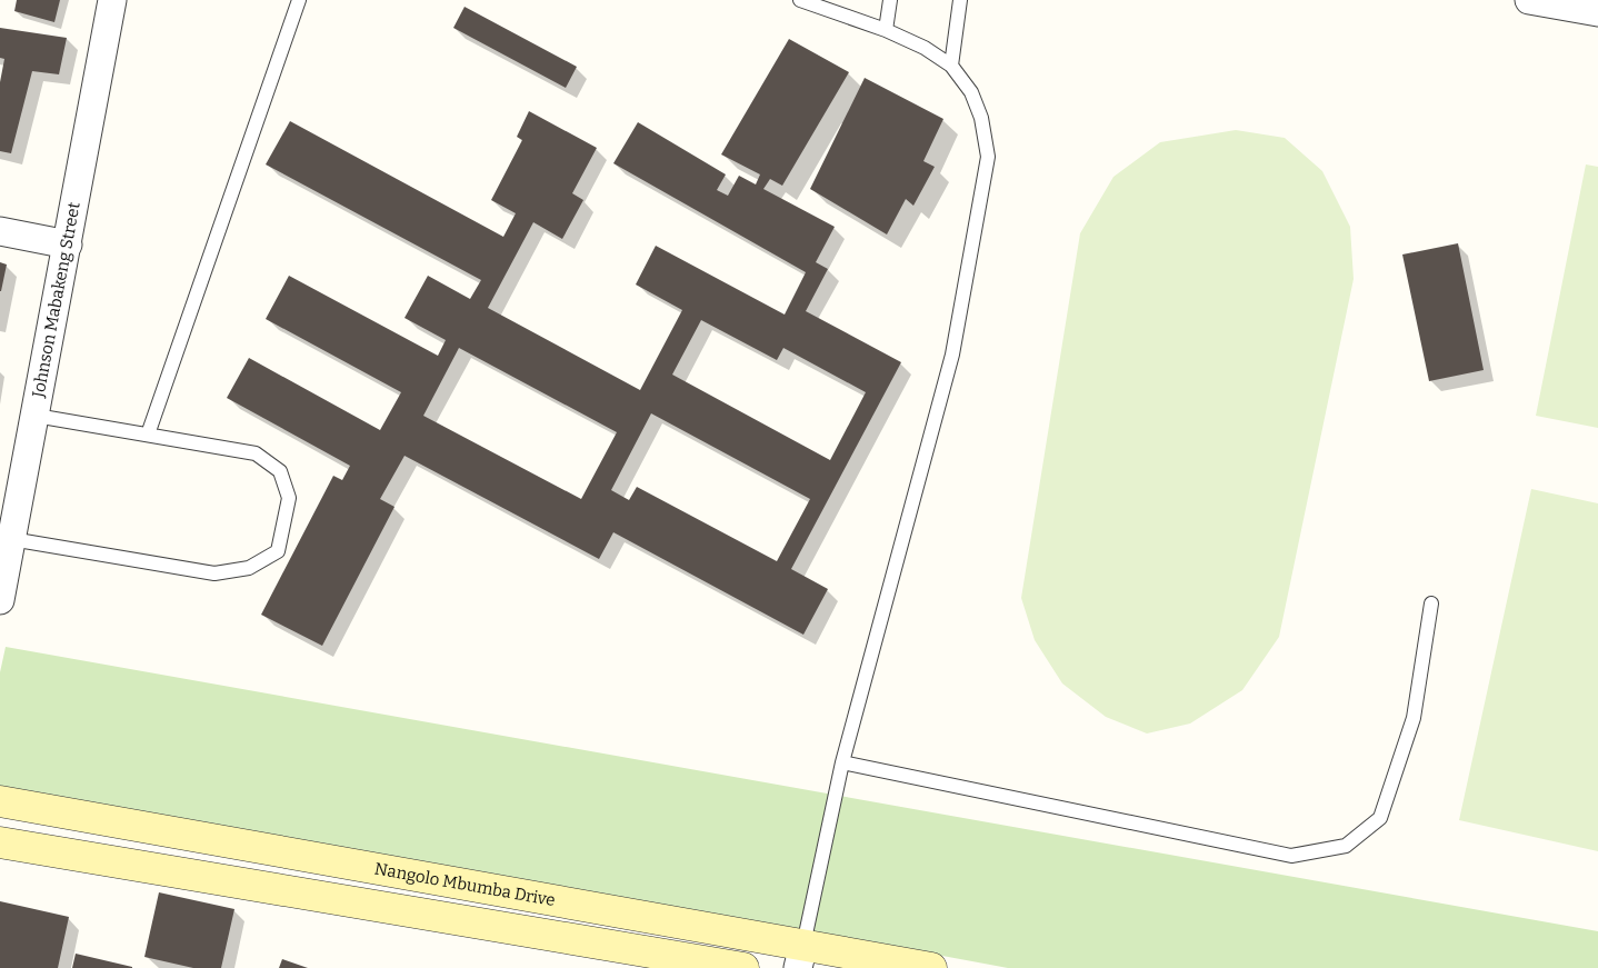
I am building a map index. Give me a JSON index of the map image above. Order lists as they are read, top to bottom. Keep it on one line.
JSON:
{"streets":{"street":["Johnson Mabakeng Street","Nangolo Mbumba Drive"]}}
